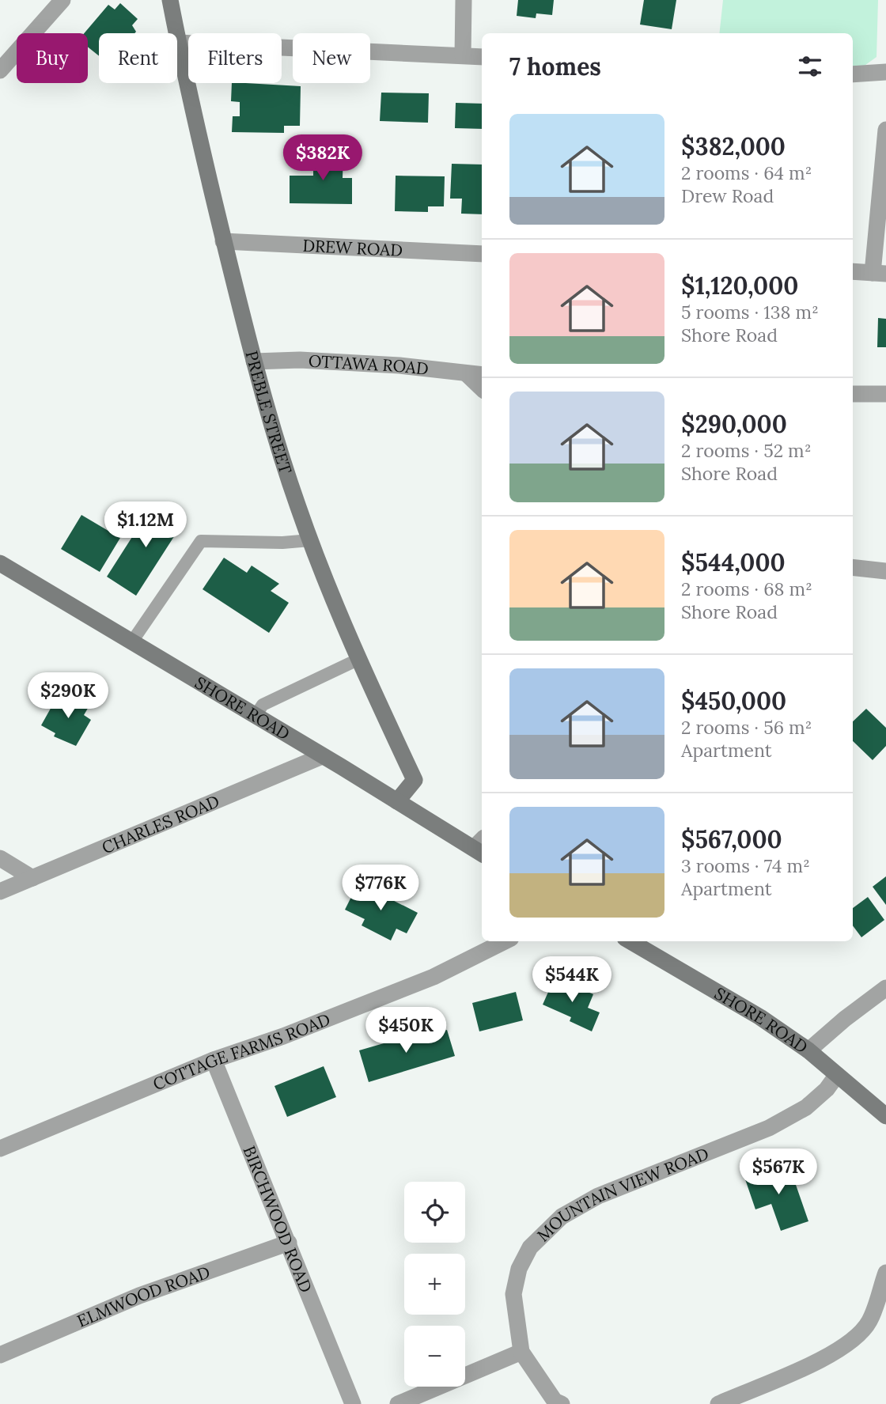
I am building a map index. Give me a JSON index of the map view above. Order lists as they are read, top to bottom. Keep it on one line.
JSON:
{"streets":{"street":["DREW ROAD","OTTAWA ROAD","PREBLE STREET","SHORE ROAD","CHARLES ROAD","COTTAGE FARMS ROAD","MOUNTAIN VIEW ROAD","BIRCHWOOD ROAD","ELMWOOD ROAD"]},"crossings":[["DREW ROAD","PREBLE STREET"],["OTTAWA ROAD","PREBLE STREET"],["PREBLE STREET","SHORE ROAD"],["SHORE ROAD","CHARLES ROAD"],["SHORE ROAD","MOUNTAIN VIEW ROAD"],["COTTAGE FARMS ROAD","BIRCHWOOD ROAD"],["BIRCHWOOD ROAD","ELMWOOD ROAD"]],"page":{"chip":["Buy","Rent","Filters","New"],"heading":"7 homes","list":[{"name":"$382,000","note":"2 rooms · 64 m² · Drew Road"},{"name":"$1,120,000","note":"5 rooms · 138 m² · Shore Road"},{"name":"$290,000","note":"2 rooms · 52 m² · Shore Road"},{"name":"$544,000","note":"2 rooms · 68 m² · Shore Road"},{"name":"$450,000","note":"2 rooms · 56 m² · Apartment"},{"name":"$567,000","note":"3 rooms · 74 m² · Apartment"}],"price":["$382K","$1.12M","$290K","$776K","$544K","$450K","$567K"],"map_buttons":["+","−"]}}
